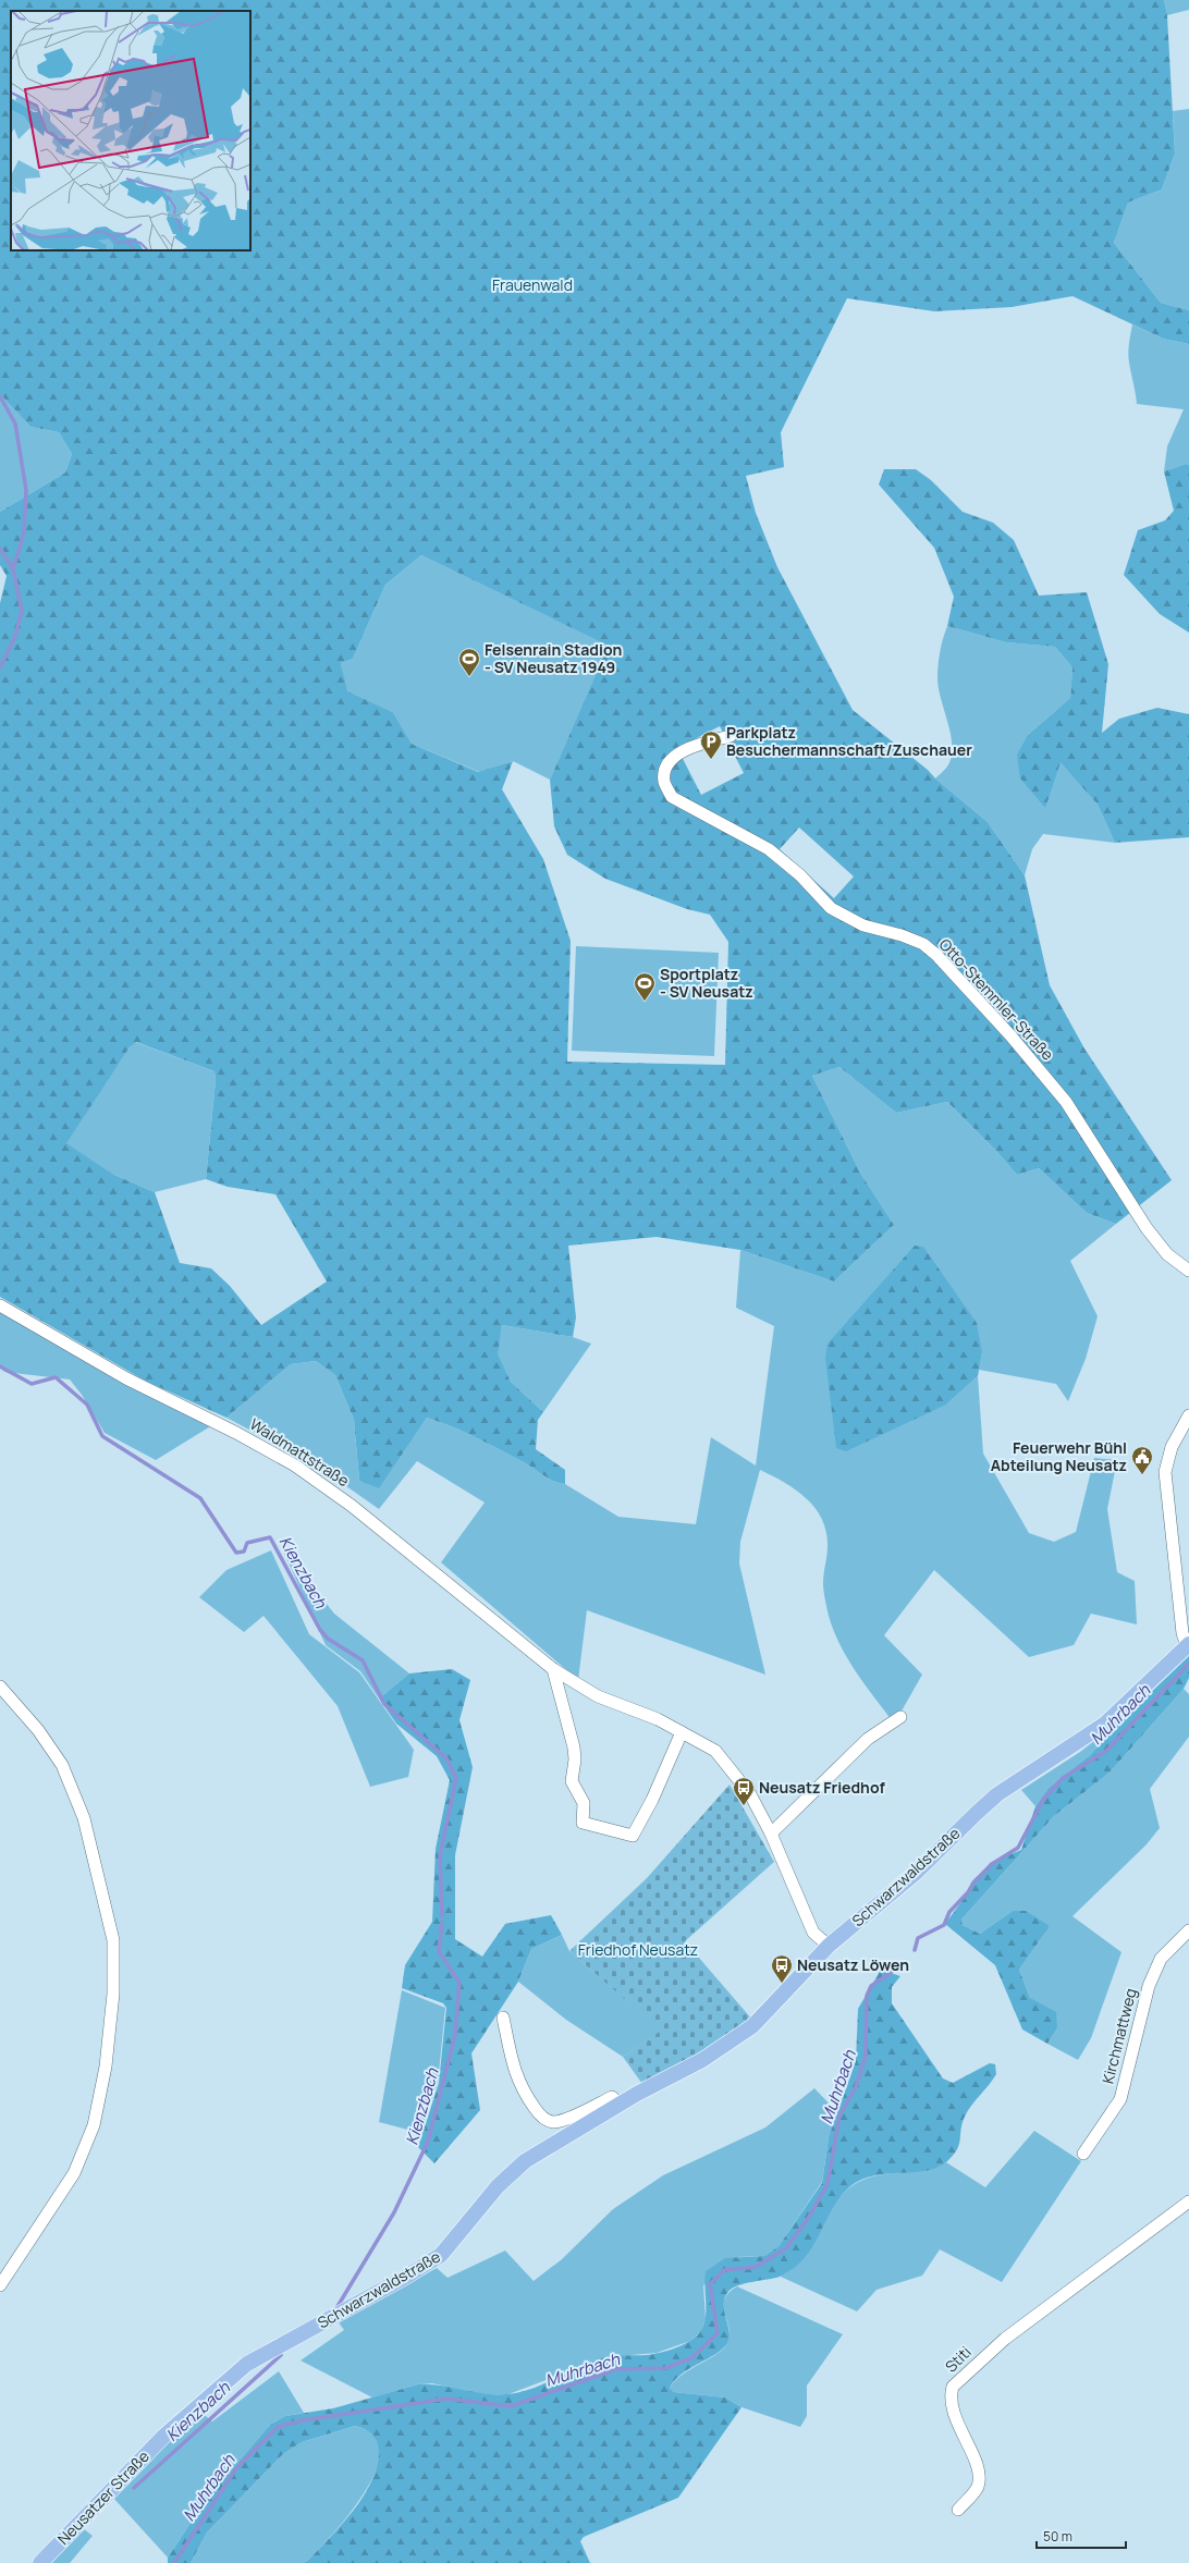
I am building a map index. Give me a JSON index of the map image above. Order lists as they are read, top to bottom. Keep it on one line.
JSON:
{"streets":{"main road":["Schwarzwaldstraße","Neusatzer Straße"],"street":["Otto-Stemmler-Straße","Waldmattstraße","Kirchmattweg","Stiti"]},"crossings":[["Waldmattstraße","Schwarzwaldstraße"],["Schwarzwaldstraße","Neusatzer Straße"]],"water":["Kienzbach","Muhrbach"],"parks":["Frauenwald","Friedhof Neusatz"],"places":{"sports":["Felsenrain Stadion - SV Neusatz 1949","Sportplatz - SV Neusatz"],"parking":["Parkplatz Besuchermannschaft/Zuschauer"],"public building":["Feuerwehr Bühl Abteilung Neusatz"],"bus stop":["Neusatz Friedhof","Neusatz Löwen"]},"scale_bar":"50 m"}
